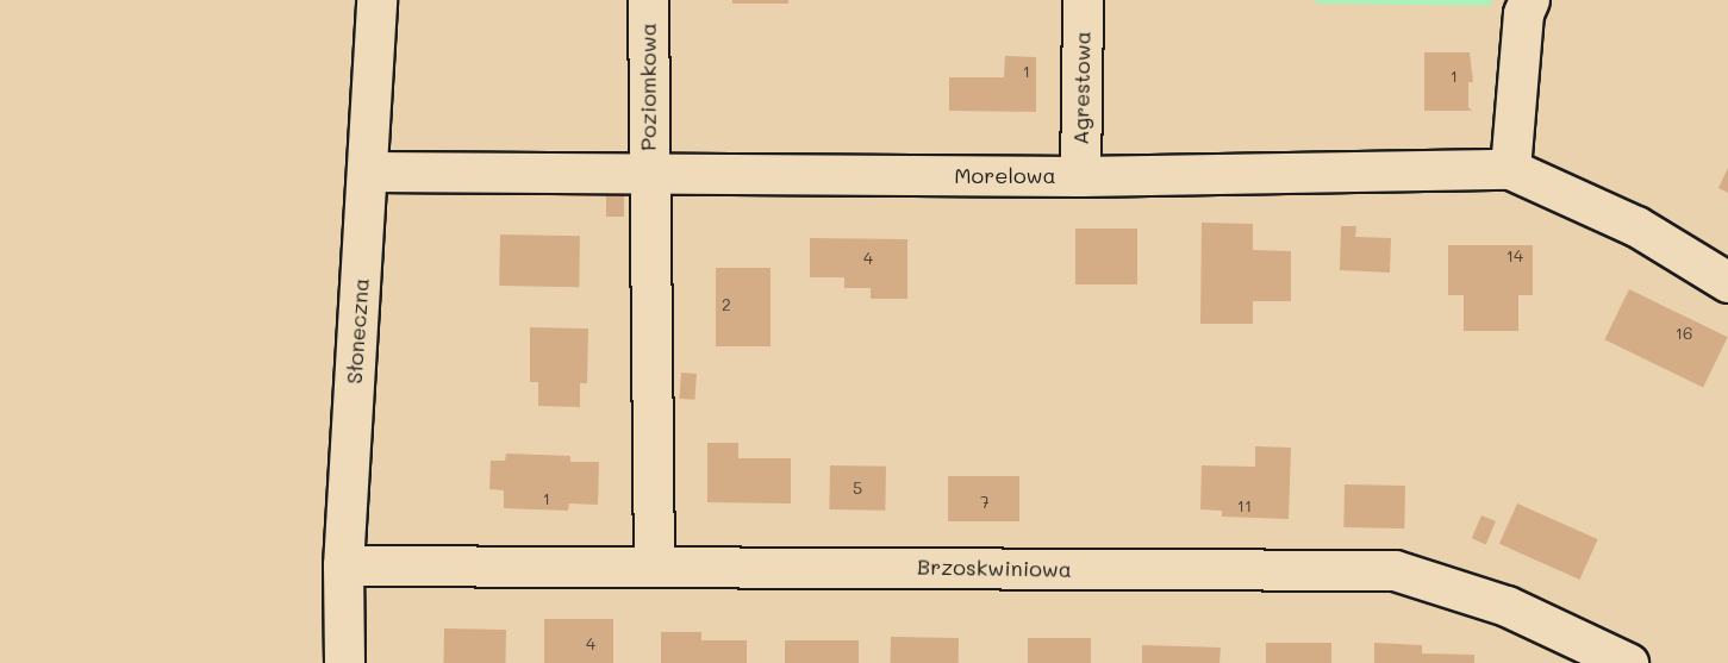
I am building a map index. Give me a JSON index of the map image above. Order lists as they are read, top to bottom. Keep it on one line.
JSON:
{"streets":{"street":["Poziomkowa","Agrestowa","Morelowa","Słoneczna","Brzoskwiniowa"]},"crossings":[["Poziomkowa","Morelowa"],["Agrestowa","Morelowa"],["Morelowa","Słoneczna"],["Słoneczna","Brzoskwiniowa"]],"house_numbers":["1","1","14","4","2","16","5","1","7","11","4"]}
